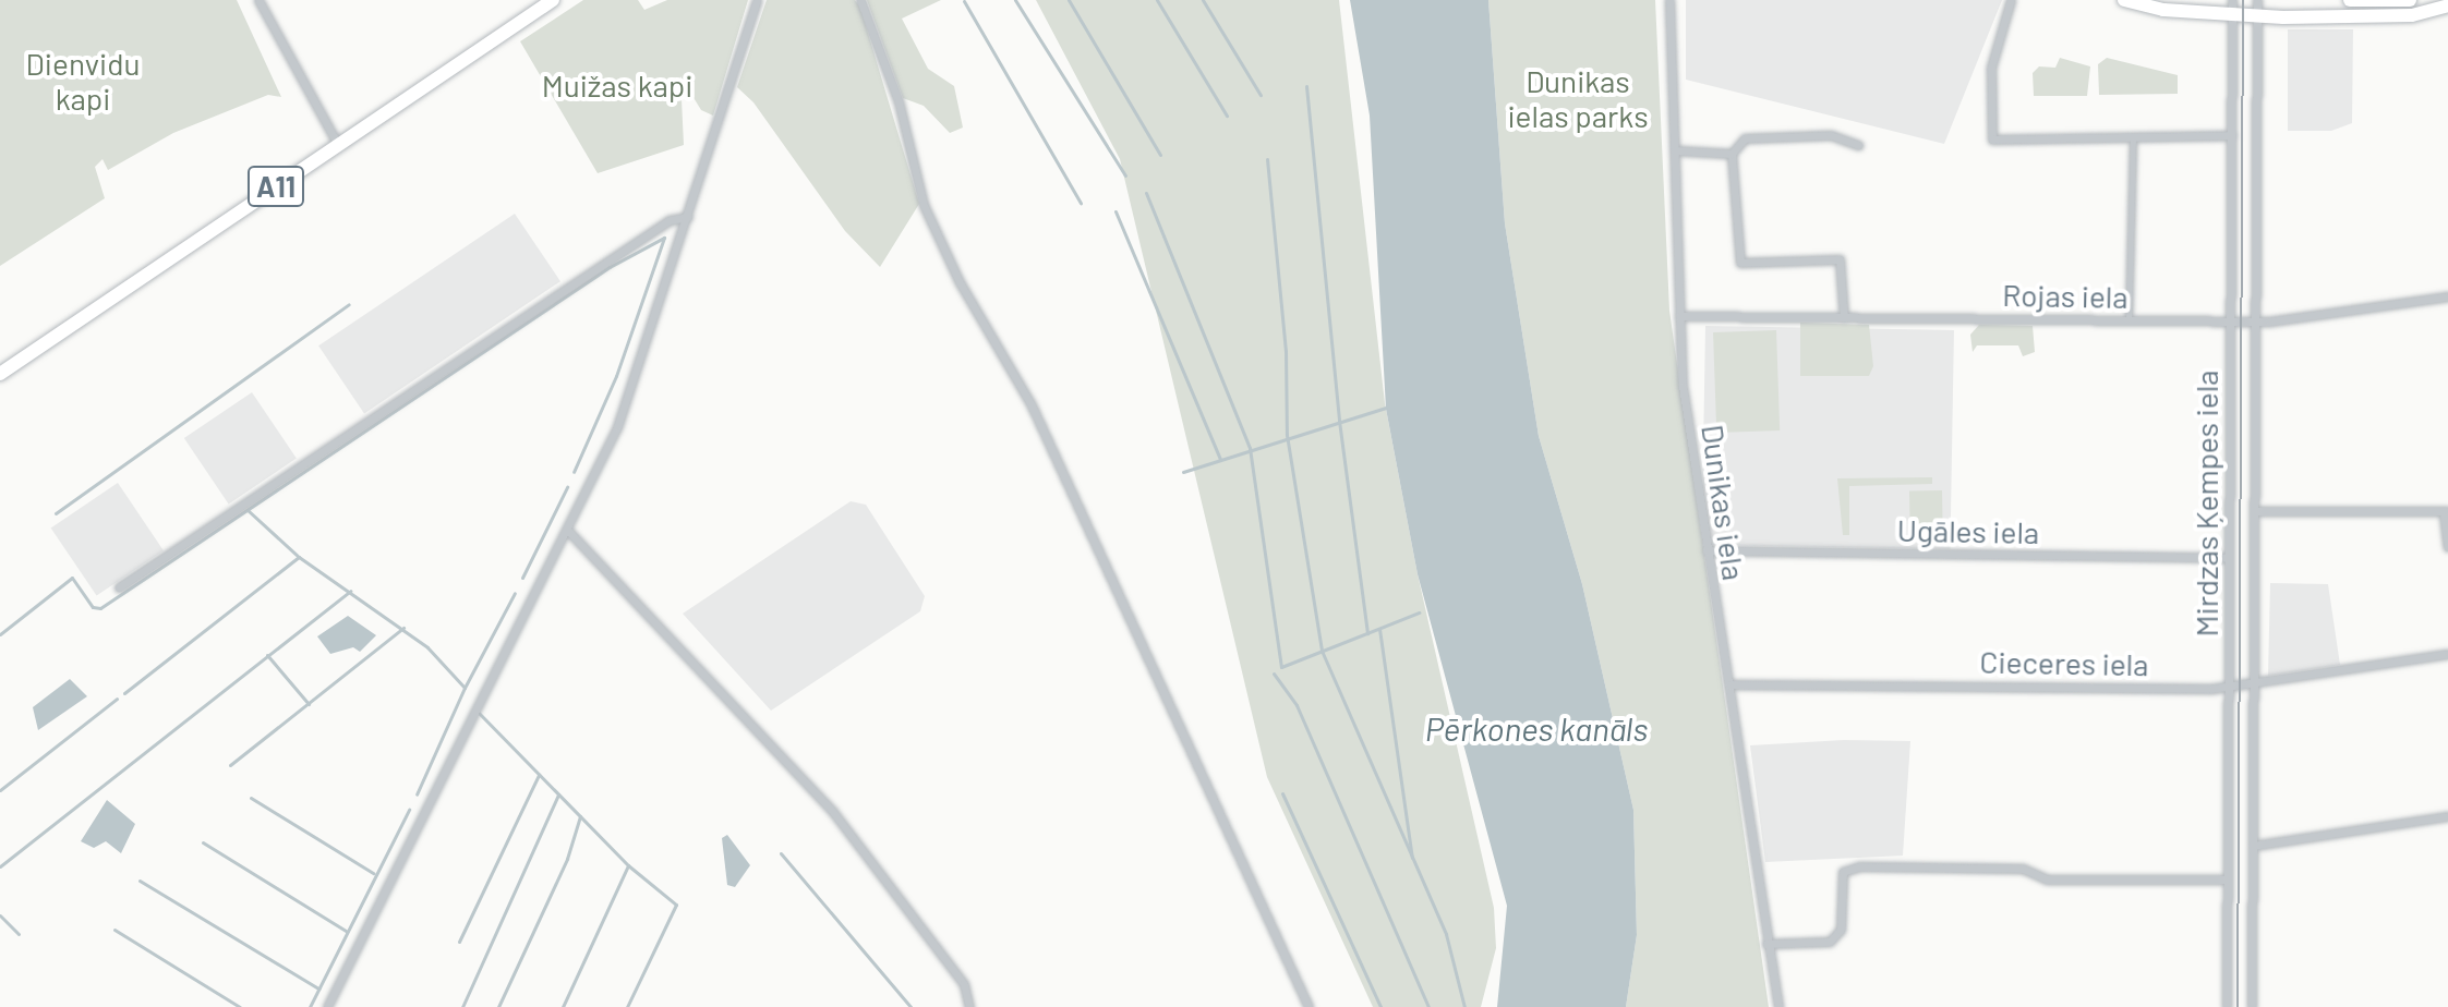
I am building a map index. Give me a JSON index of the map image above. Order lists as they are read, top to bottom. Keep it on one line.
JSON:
{"streets":{"highway":["A11"],"street":["Rojas iela","Dunikas iela","Mirdzas Ķempes iela","Ugāles iela","Cieceres iela"]},"crossings":[["Rojas iela","Dunikas iela"],["Rojas iela","Mirdzas Ķempes iela"],["Dunikas iela","Ugāles iela"],["Dunikas iela","Cieceres iela"],["Mirdzas Ķempes iela","Ugāles iela"],["Mirdzas Ķempes iela","Cieceres iela"]],"water":["Pērkones kanāls"],"parks":["Dienvidu kapi","Dunikas ielas parks","Muižas kapi"]}
